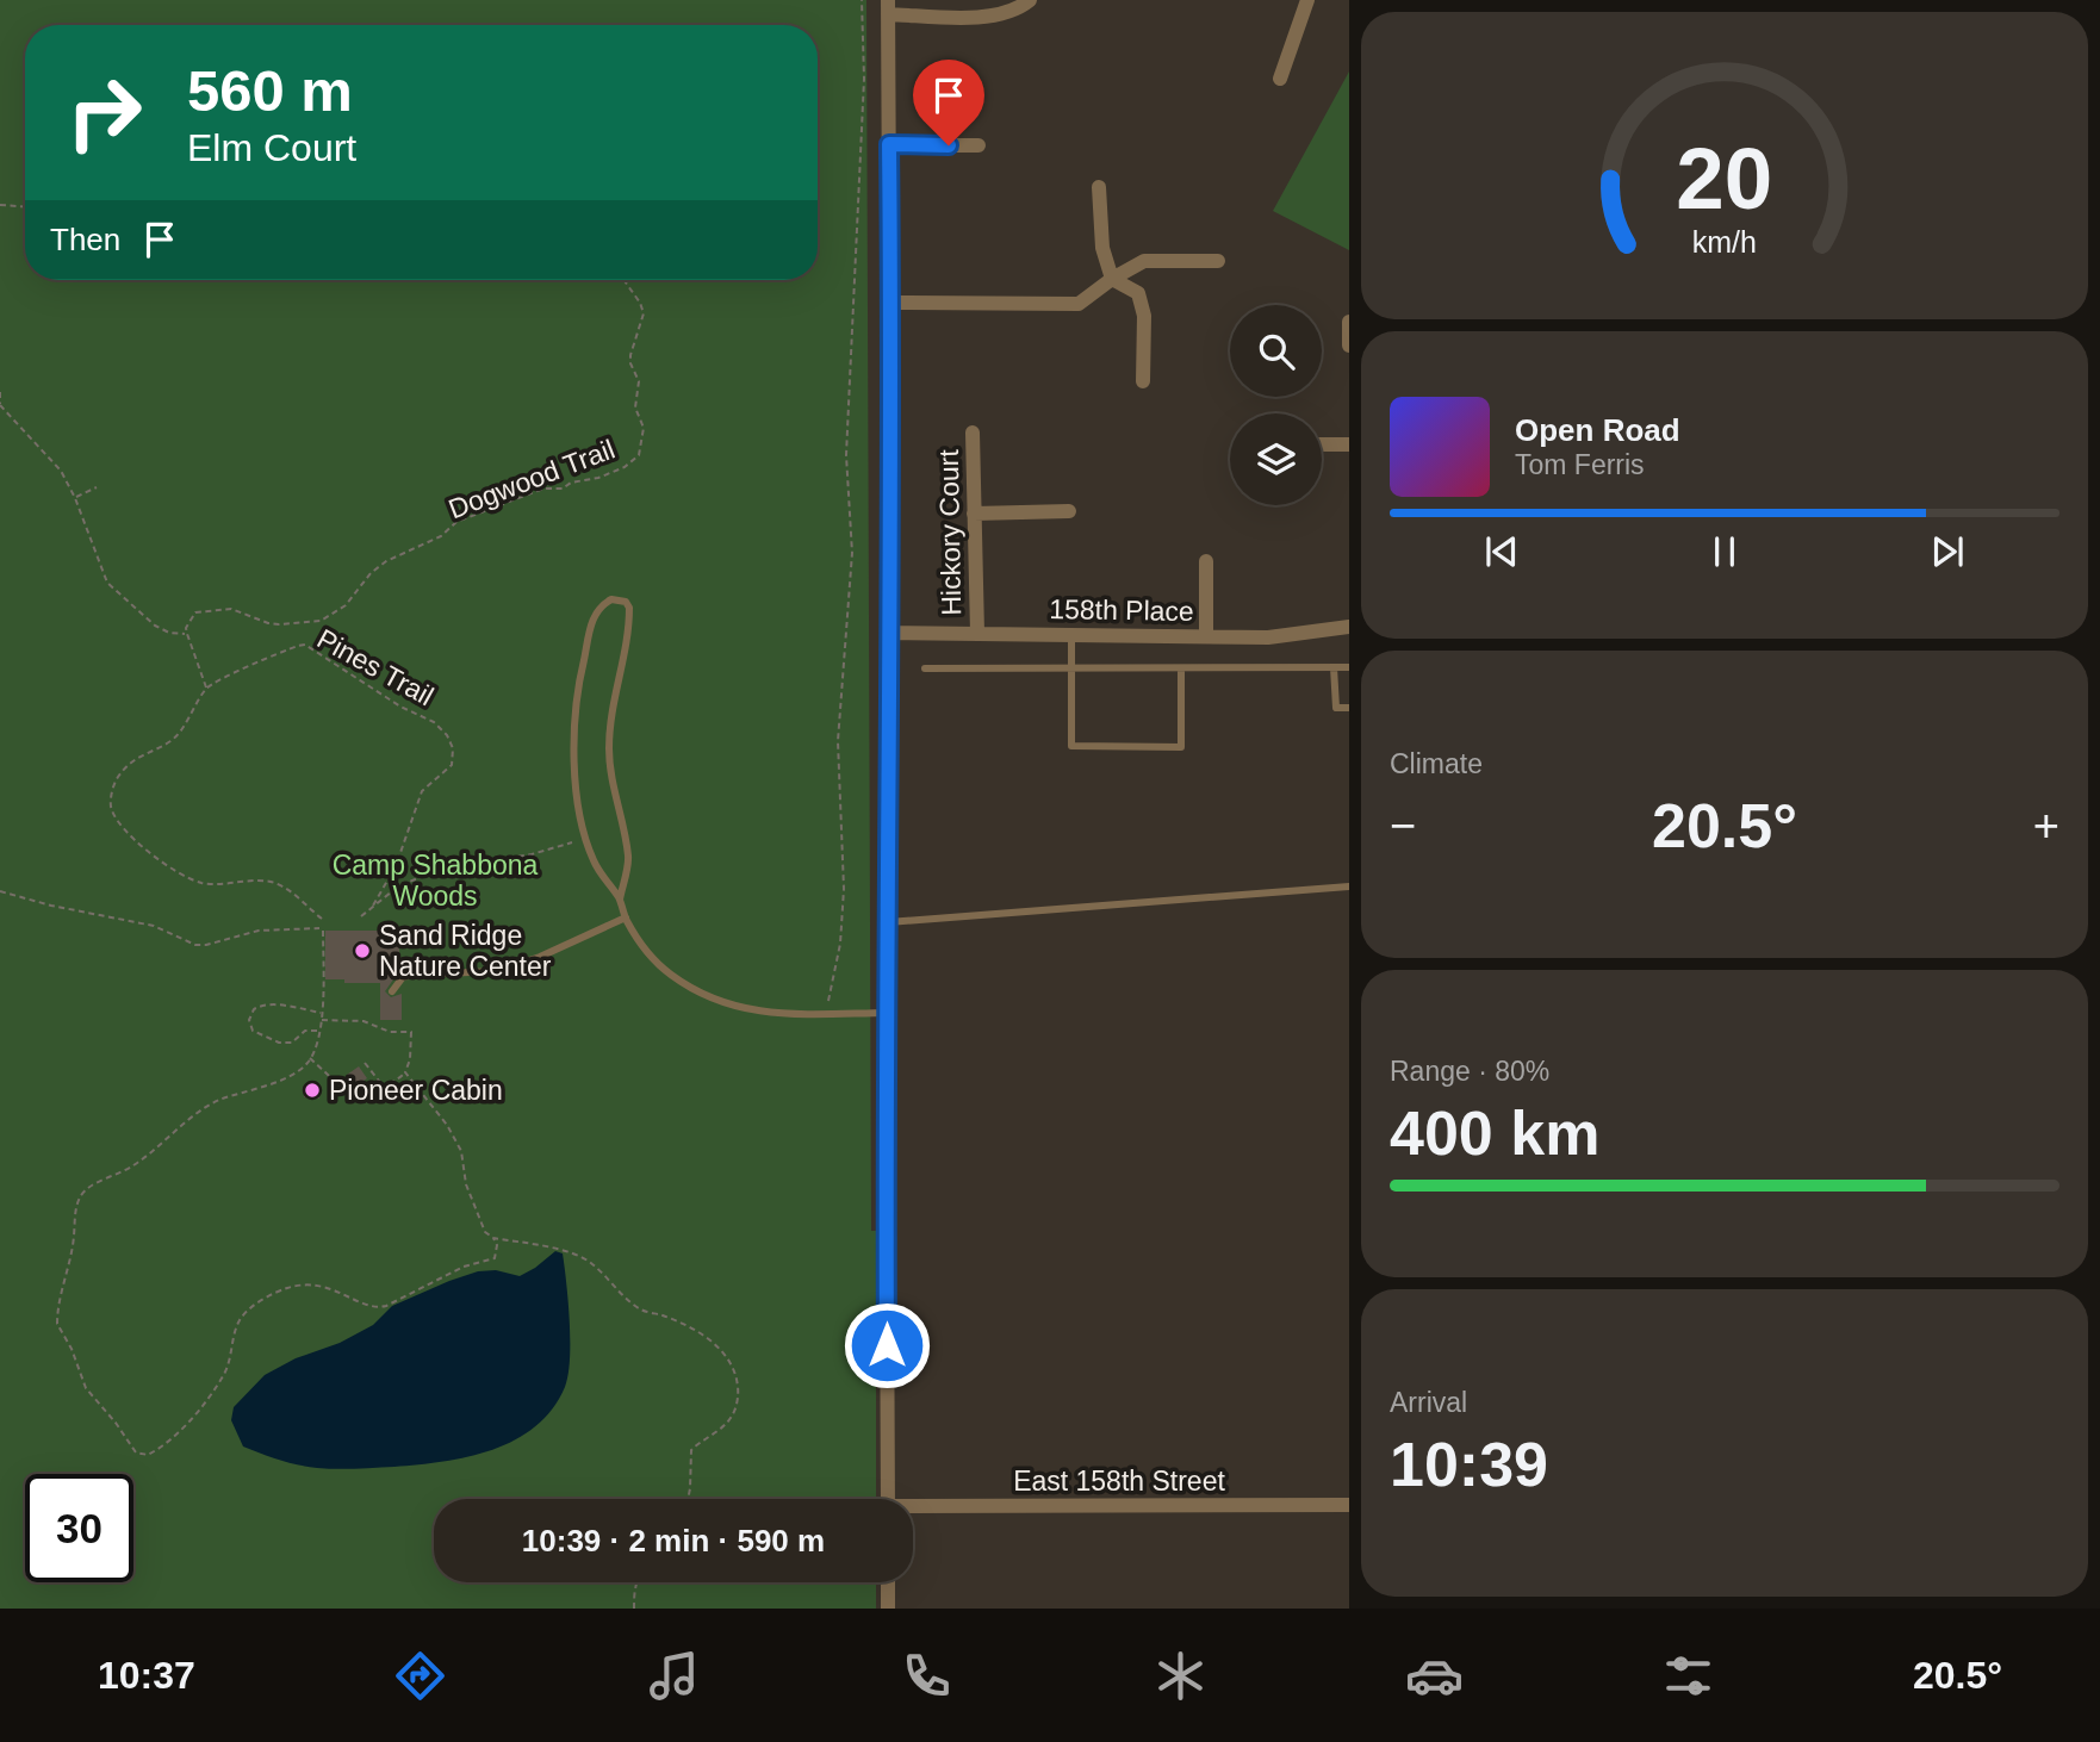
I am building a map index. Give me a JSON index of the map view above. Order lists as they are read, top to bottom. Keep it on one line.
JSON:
{"streets":{"street":["Hickory Court","158th Place","East 158th Street"],"path":["Dogwood Trail","Pines Trail"]},"crossings":[["Hickory Court","158th Place"]],"parks":["Camp Shabbona Woods"],"places":["Sand Ridge Nature Center","Pioneer Cabin"],"page":{"turn":["560 m","Elm Court"],"then":"Then","song":["Open Road","Tom Ferris"],"tile":["Climate",["Range · 80%","400 km"],["Arrival","10:39"]],"heat":["−","20.5°","+"],"limit":"30","trip":"10:39 · 2 min · 590 m","tabs":["10:37","20.5°"],"gauge":["20","km/h"]}}
